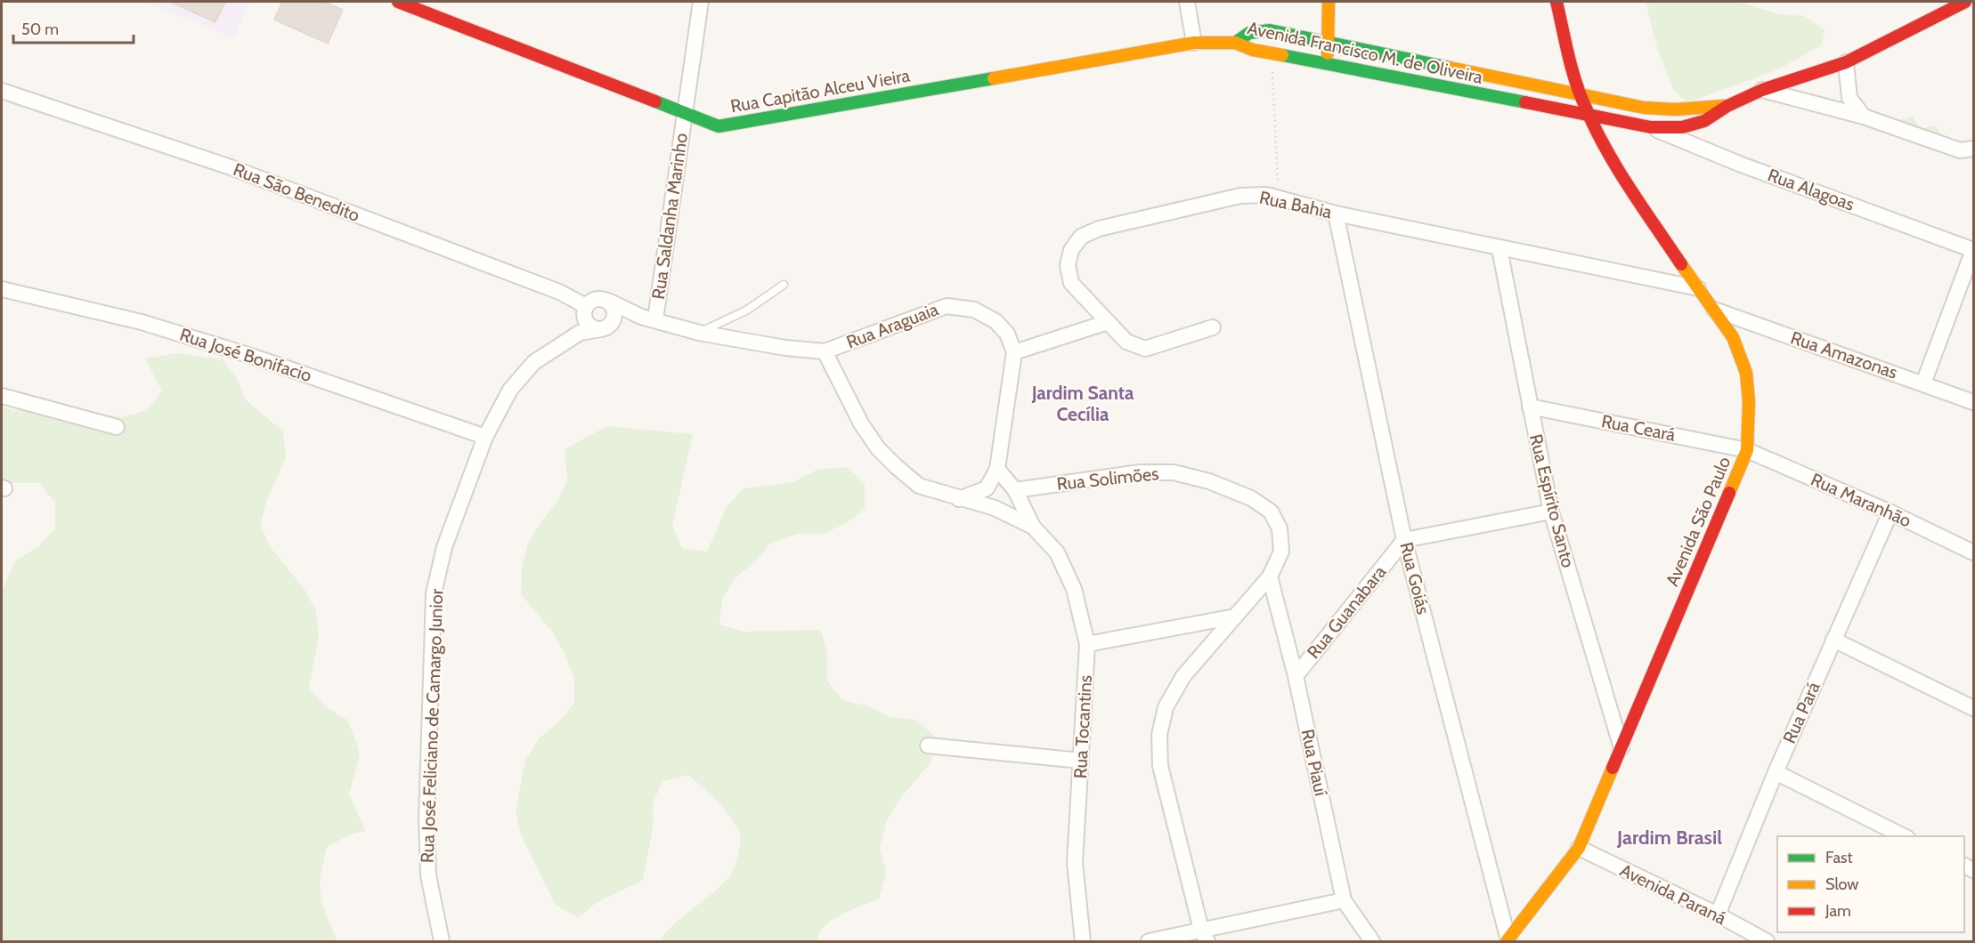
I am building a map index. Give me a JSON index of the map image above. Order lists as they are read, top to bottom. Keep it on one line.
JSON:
{"streets":{"street":["Avenida Francisco M. de Oliveira","Rua Capitão Alceu Vieira","Rua Alagoas","Rua São Benedito","Rua Bahia","Rua Saldanha Marinho","Rua Araguaia","Rua José Bonifacio","Rua Amazonas","Rua Ceará","Rua Solimões","Rua Maranhão","Rua Espírito Santo","Avenida São Paulo","Rua Goiás","Rua Guanabara","Rua Pará","Rua José Feliciano de Camargo Junior","Rua Tocantins","Rua Piauí","Avenida Paraná"]},"crossings":[["Avenida Francisco M. de Oliveira","Rua Capitão Alceu Vieira"],["Avenida Francisco M. de Oliveira","Rua Alagoas"],["Avenida Francisco M. de Oliveira","Avenida São Paulo"],["Rua Capitão Alceu Vieira","Rua Saldanha Marinho"],["Rua São Benedito","Rua José Feliciano de Camargo Junior"],["Rua Bahia","Rua Espírito Santo"],["Rua Bahia","Avenida São Paulo"],["Rua Bahia","Rua Goiás"],["Rua Araguaia","Rua Tocantins"],["Rua José Bonifacio","Rua José Feliciano de Camargo Junior"],["Rua Amazonas","Avenida São Paulo"],["Rua Ceará","Rua Maranhão"],["Rua Ceará","Rua Espírito Santo"],["Rua Ceará","Avenida São Paulo"],["Rua Solimões","Rua Tocantins"],["Rua Solimões","Rua Piauí"],["Rua Maranhão","Avenida São Paulo"],["Rua Maranhão","Rua Pará"],["Rua Espírito Santo","Avenida São Paulo"],["Avenida São Paulo","Rua Goiás"],["Avenida São Paulo","Avenida Paraná"],["Rua Goiás","Rua Guanabara"],["Rua Guanabara","Rua Piauí"],["Rua Pará","Avenida Paraná"]],"districts":["Jardim Santa Cecília","Jardim Brasil"],"legend":["Fast","Slow","Jam"],"scale_bar":"50 m"}
